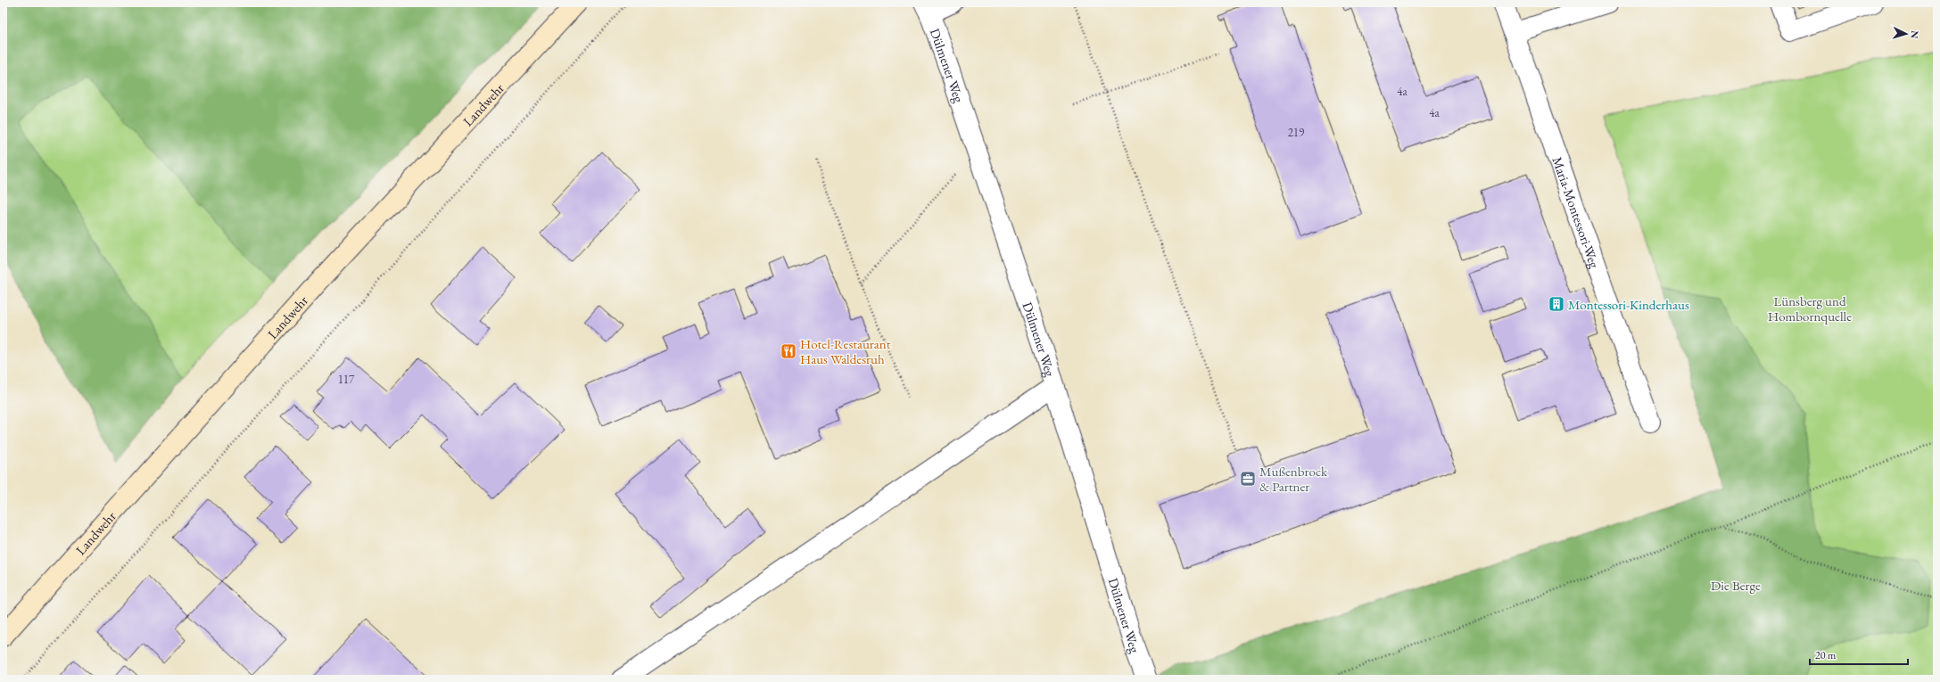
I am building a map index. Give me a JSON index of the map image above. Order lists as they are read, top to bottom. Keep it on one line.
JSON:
{"streets":{"main road":["Landwehr"],"street":["Dülmener Weg","Maria-Montessori-Weg"]},"parks":["Lünsberg und Hombornquelle","Die Berge"],"places":{"building":["Montessori-Kinderhaus"],"restaurant":["Hotel-Restaurant Haus Waldesruh"],"office":["Mußenbrock & Partner"]},"house_numbers":["4a","4a","219","117"],"scale_bar":"20 m","north":"right"}
